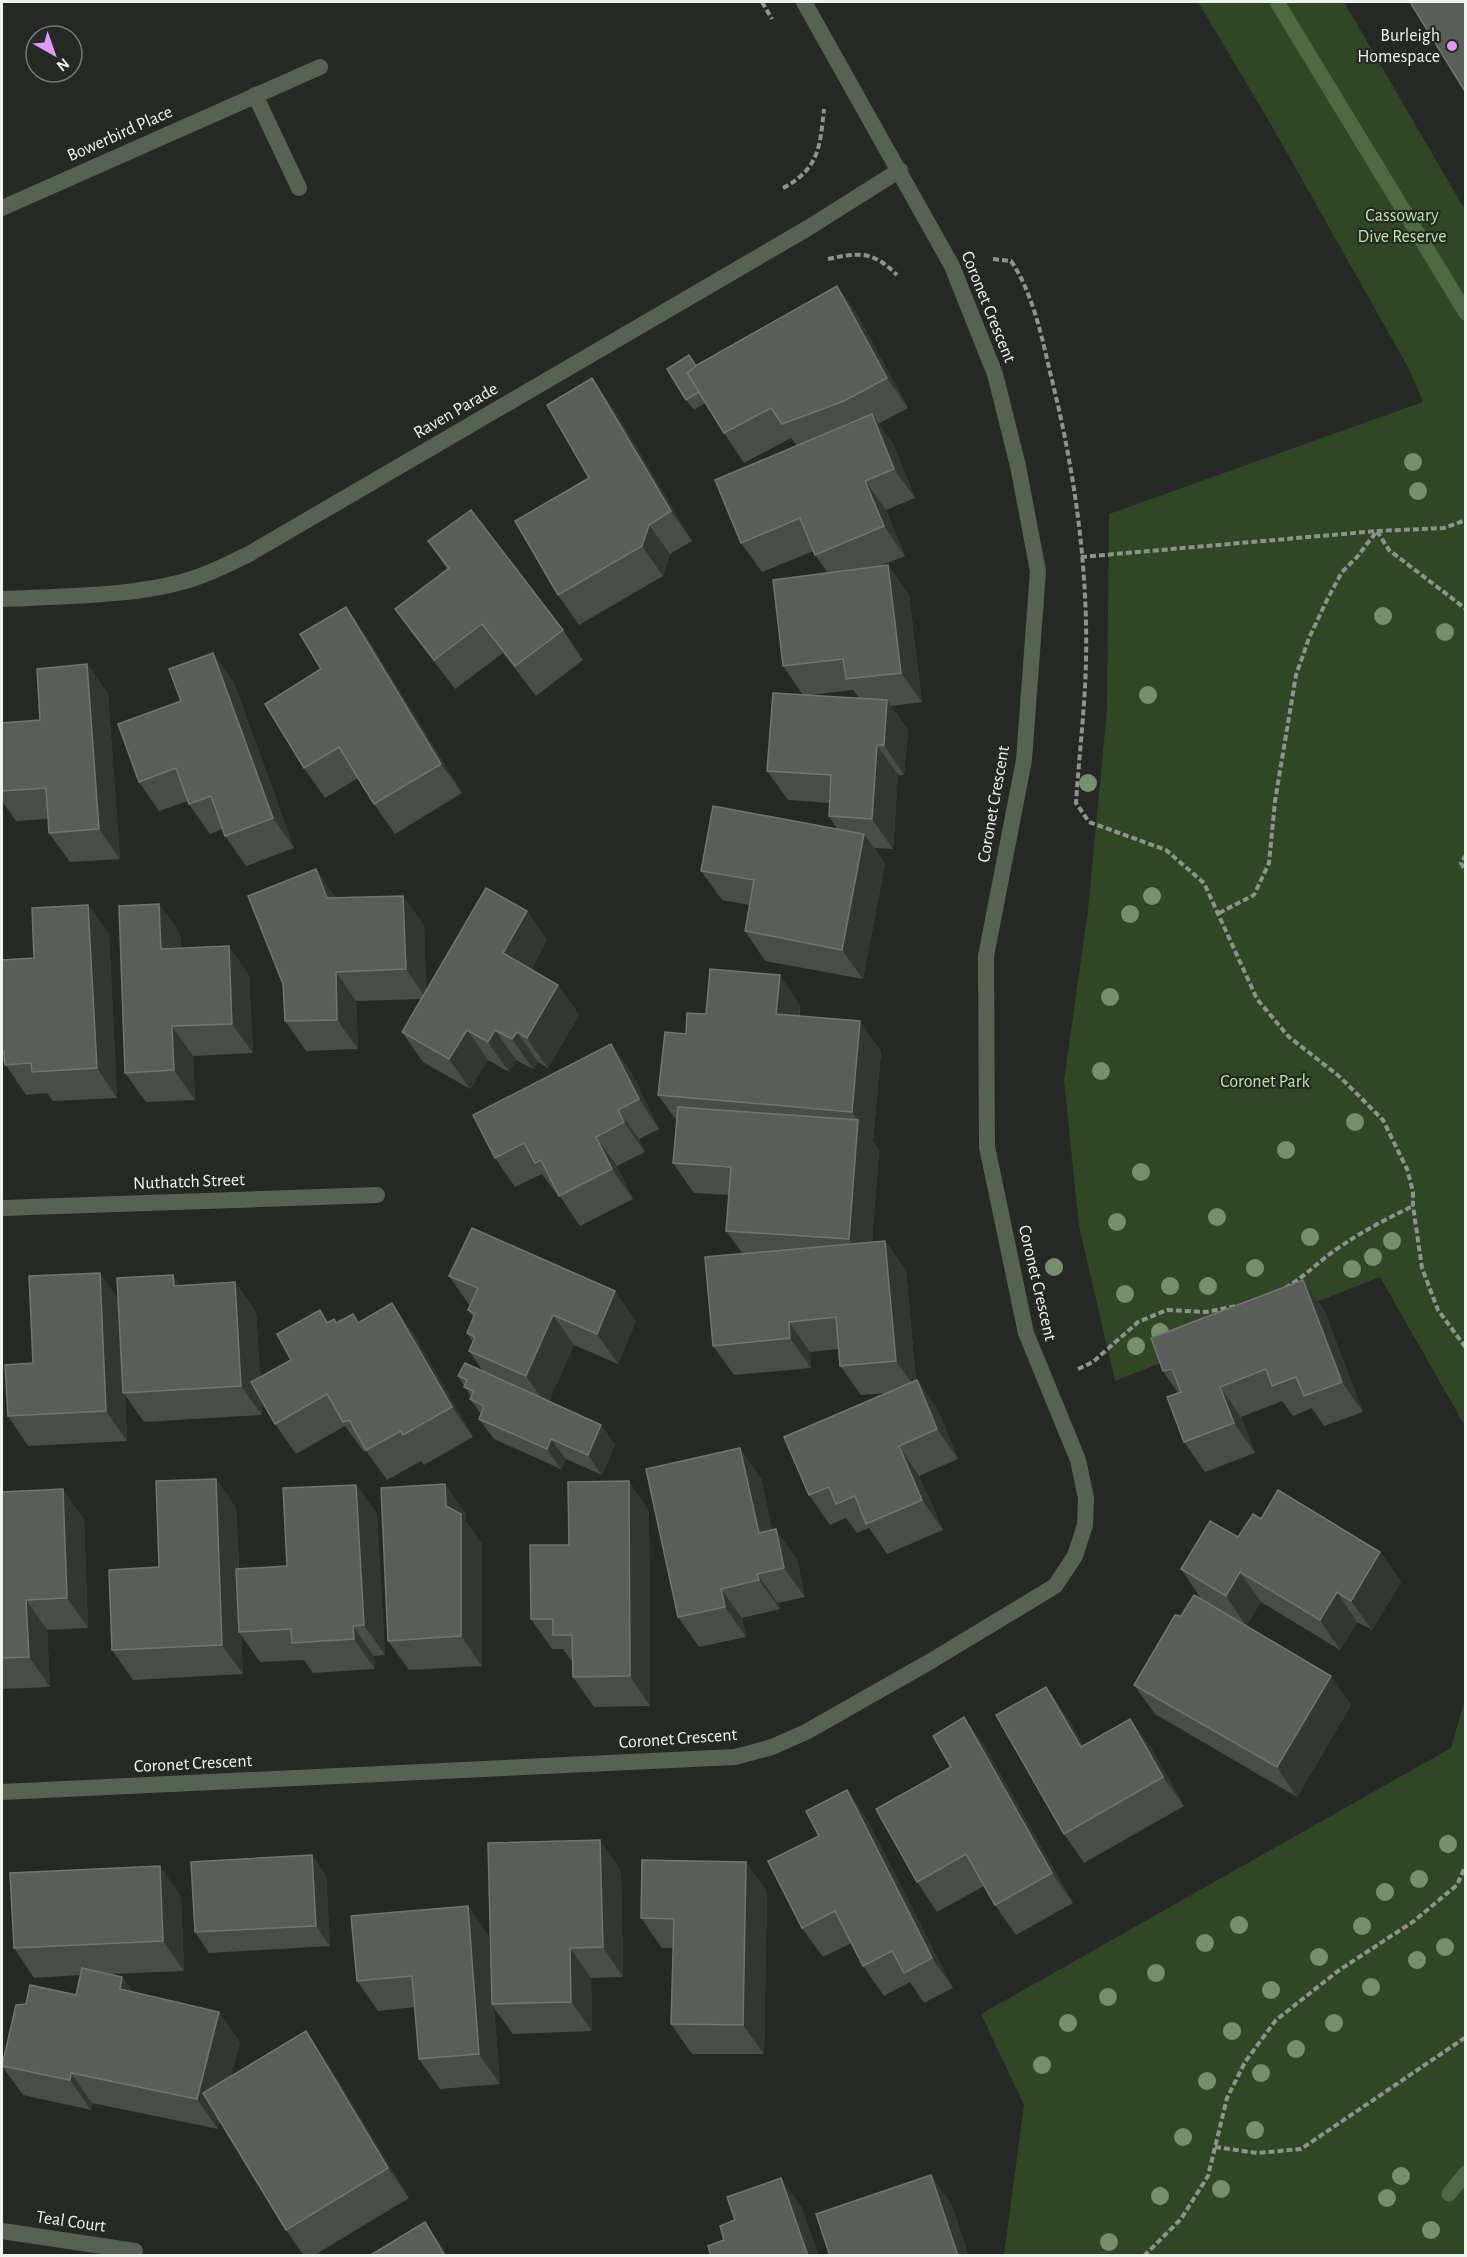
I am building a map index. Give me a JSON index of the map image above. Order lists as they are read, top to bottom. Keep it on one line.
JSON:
{"streets":{"street":["Bowerbird Place","Coronet Crescent","Raven Parade","Nuthatch Street","Teal Court"]},"crossings":[["Coronet Crescent","Raven Parade"]],"parks":["Cassowary Dive Reserve","Coronet Park"],"places":["Burleigh Homespace"],"north":"bottom right"}
